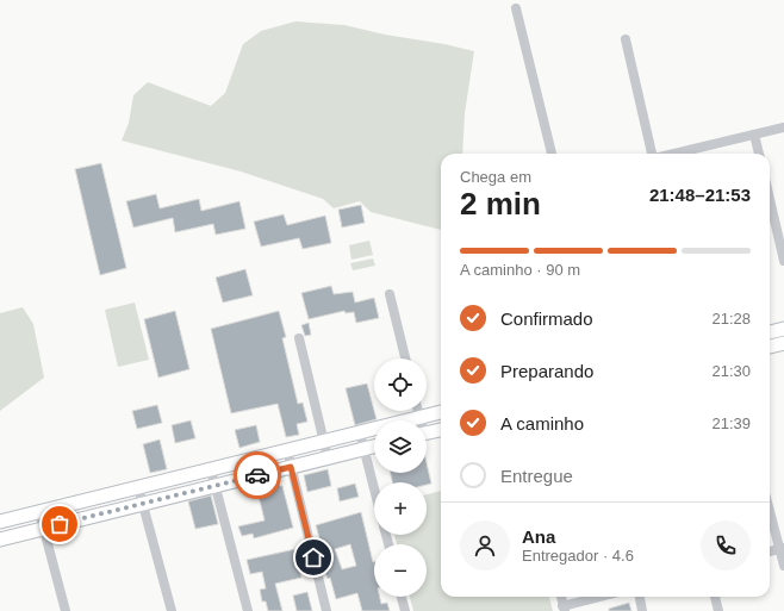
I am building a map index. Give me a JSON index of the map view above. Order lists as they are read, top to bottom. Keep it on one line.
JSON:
{"page":{"heading":["2 min","Chega em","21:48–21:53"],"panel":["Ana","Entregador · 4.6"],"bar":"A caminho · 90 m","list":[["Confirmado","21:28"],["Preparando","21:30"],["A caminho","21:39"],"Entregue"],"map_buttons":["+","−"]}}
